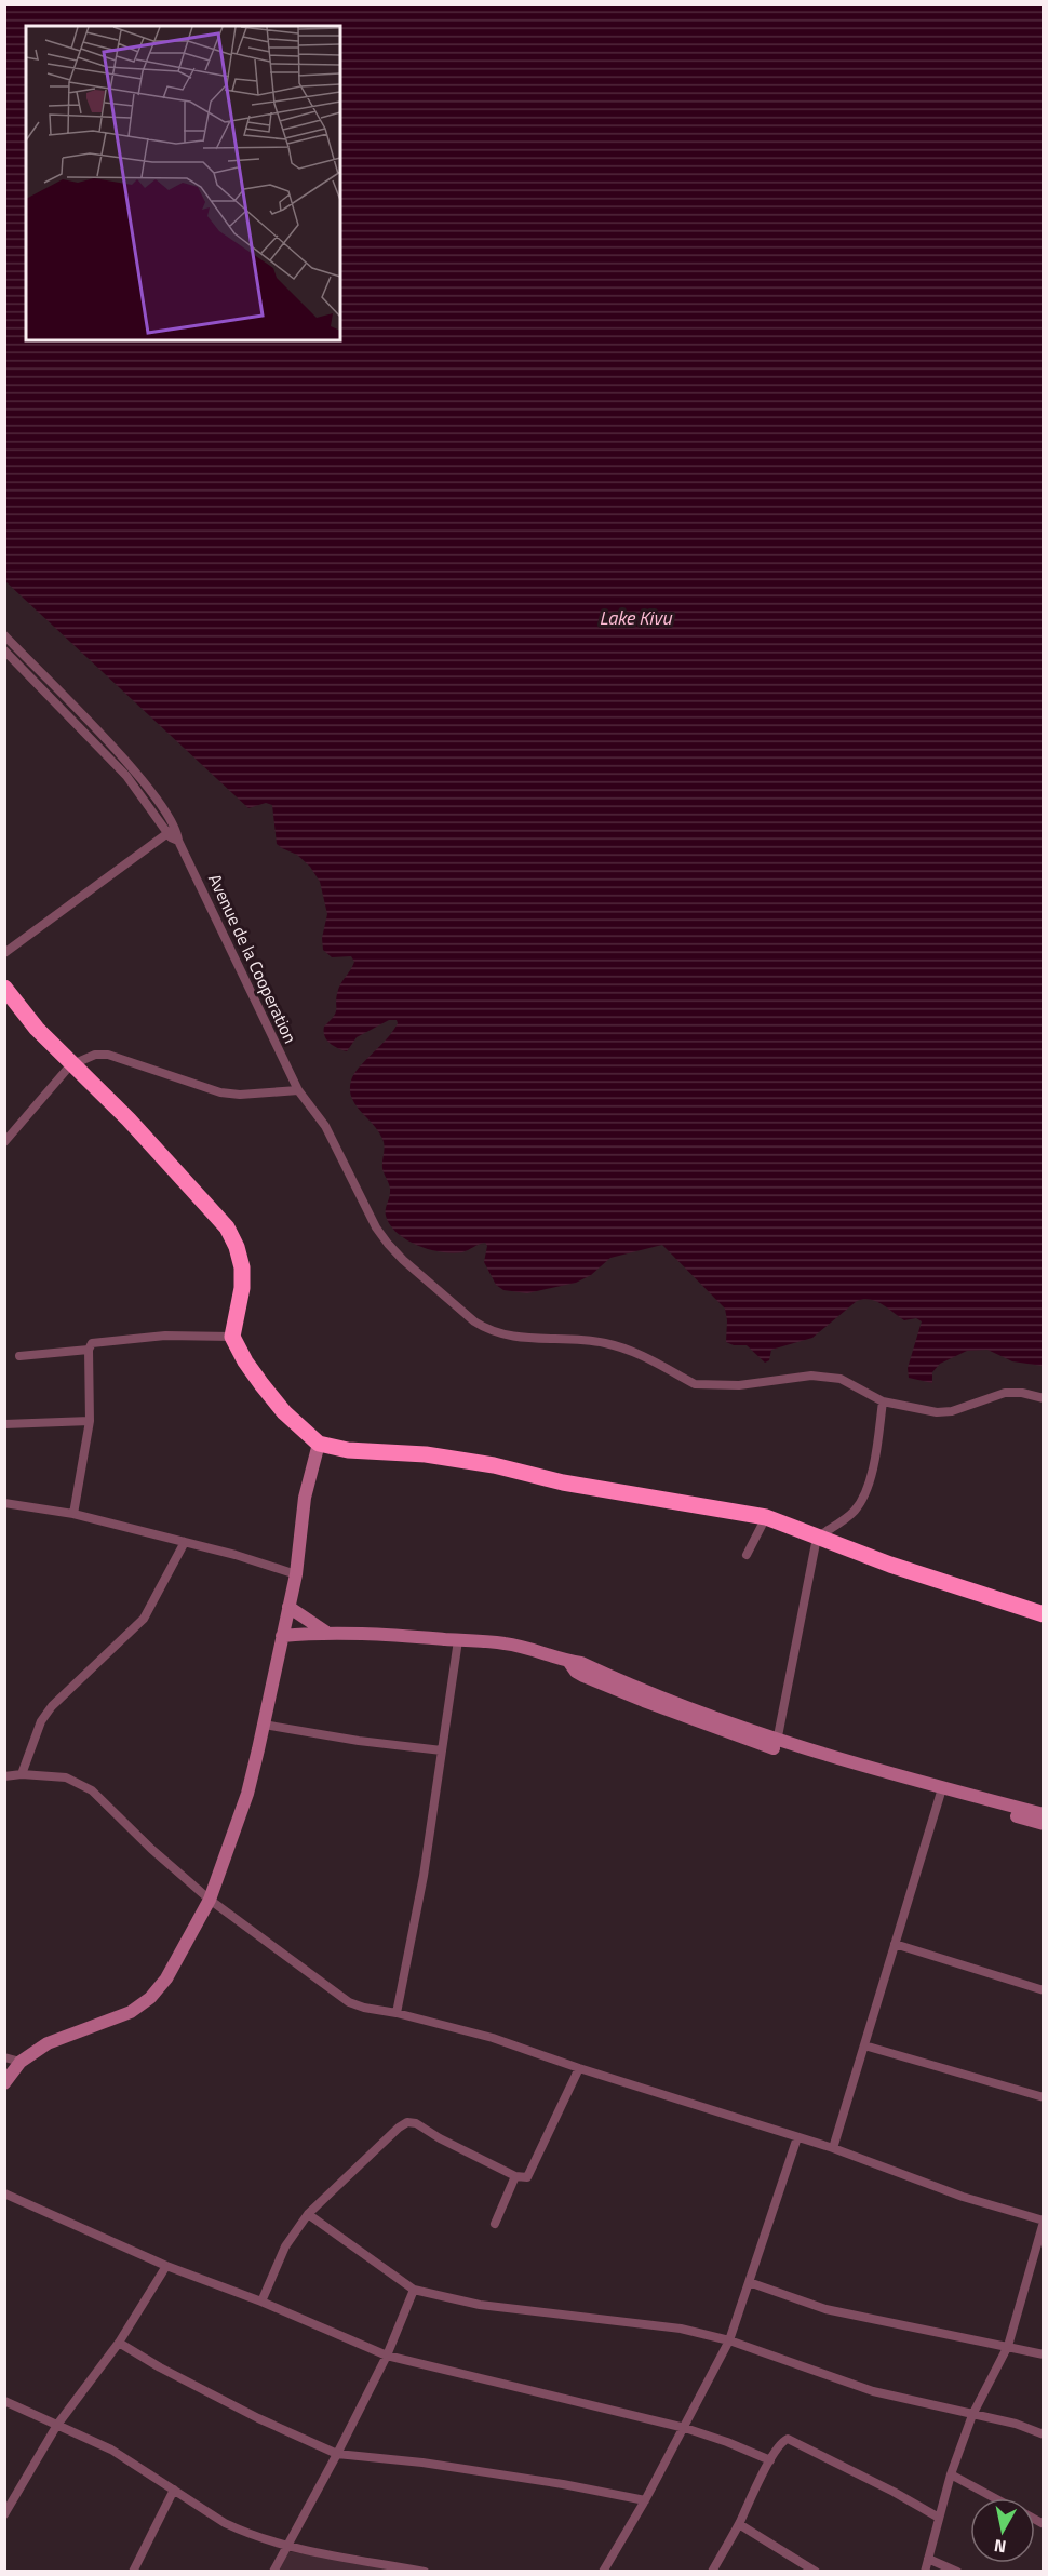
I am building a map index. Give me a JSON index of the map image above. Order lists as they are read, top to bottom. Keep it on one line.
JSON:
{"streets":{"street":["Avenue de la Cooperation"]},"water":["Lake Kivu"],"north":"bottom"}
